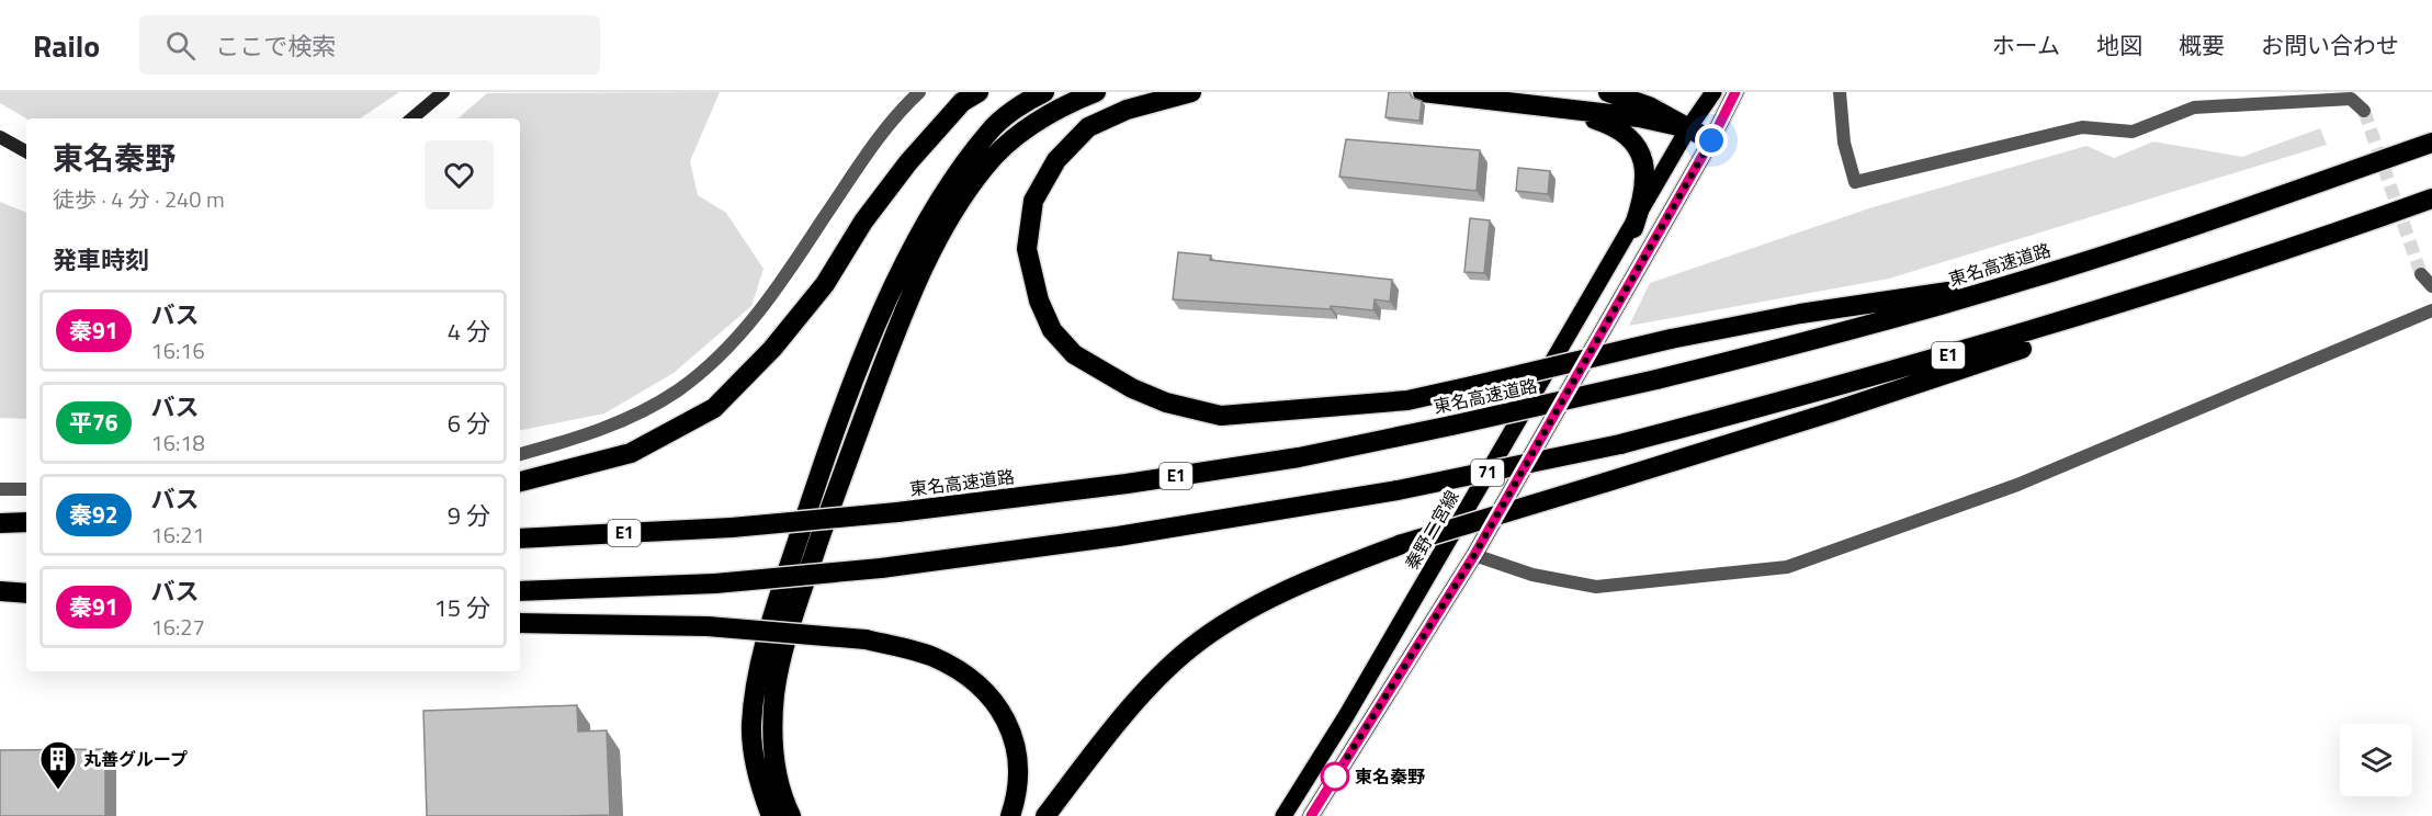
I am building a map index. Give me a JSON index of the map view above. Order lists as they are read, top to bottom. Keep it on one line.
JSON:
{"streets":{"highway":["東名高速道路","E1"],"main road":["71","秦野二宮線"]},"places":{"other":["東名秦野"],"building":["丸善グループ"]},"lines":["bus line 秦91"],"page":{"header":"Railo","search":"ここで検索","nav":["ホーム","地図","概要","お問い合わせ"],"heading":[["東名秦野","徒歩 · 4 分 · 240 m"],"発車時刻"],"list":[{"mark":"秦91","name":"バス","note":"16:16","value":"4 分"},{"mark":"平76","name":"バス","note":"16:18","value":"6 分"},{"mark":"秦92","name":"バス","note":"16:21","value":"9 分"},{"mark":"秦91","name":"バス","note":"16:27","value":"15 分"}]}}
